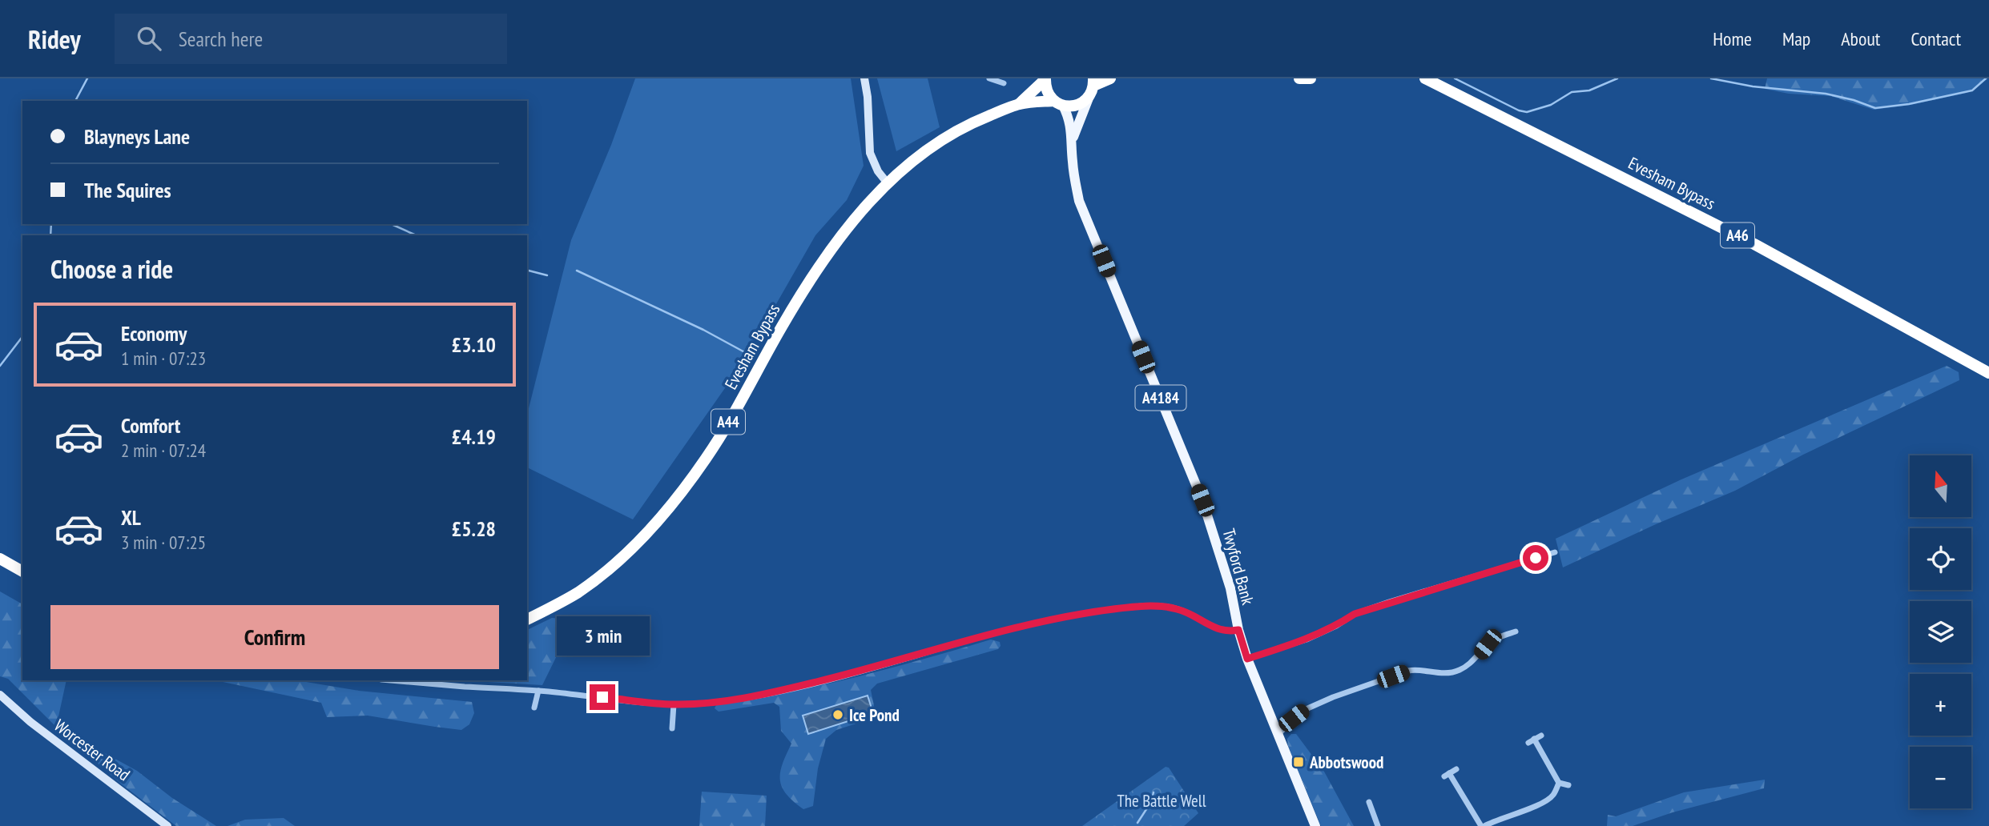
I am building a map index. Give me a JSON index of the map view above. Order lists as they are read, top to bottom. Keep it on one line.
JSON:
{"streets":{"highway":["Evesham Bypass","A46","A44"],"main road":["A4184","Twyford Bank","Worcester Road"]},"crossings":[["Evesham Bypass","Twyford Bank"],["A4184","Twyford Bank"]],"parks":["The Battle Well"],"places":{"other":["Ice Pond"],"transit":["Abbotswood"]},"north":"top","page":{"header":"Ridey","search":"Search here","nav":["Home","Map","About","Contact"],"banner":["Blayneys Lane","The Squires"],"heading":"Choose a ride","list":[{"name":"Economy","note":"1 min · 07:23","value":"£3.10"},{"name":"Comfort","note":"2 min · 07:24","value":"£4.19"},{"name":"XL","note":"3 min · 07:25","value":"£5.28"}],"map_buttons":["+","−"],"buttons":"Confirm","bubble":"3 min"}}
